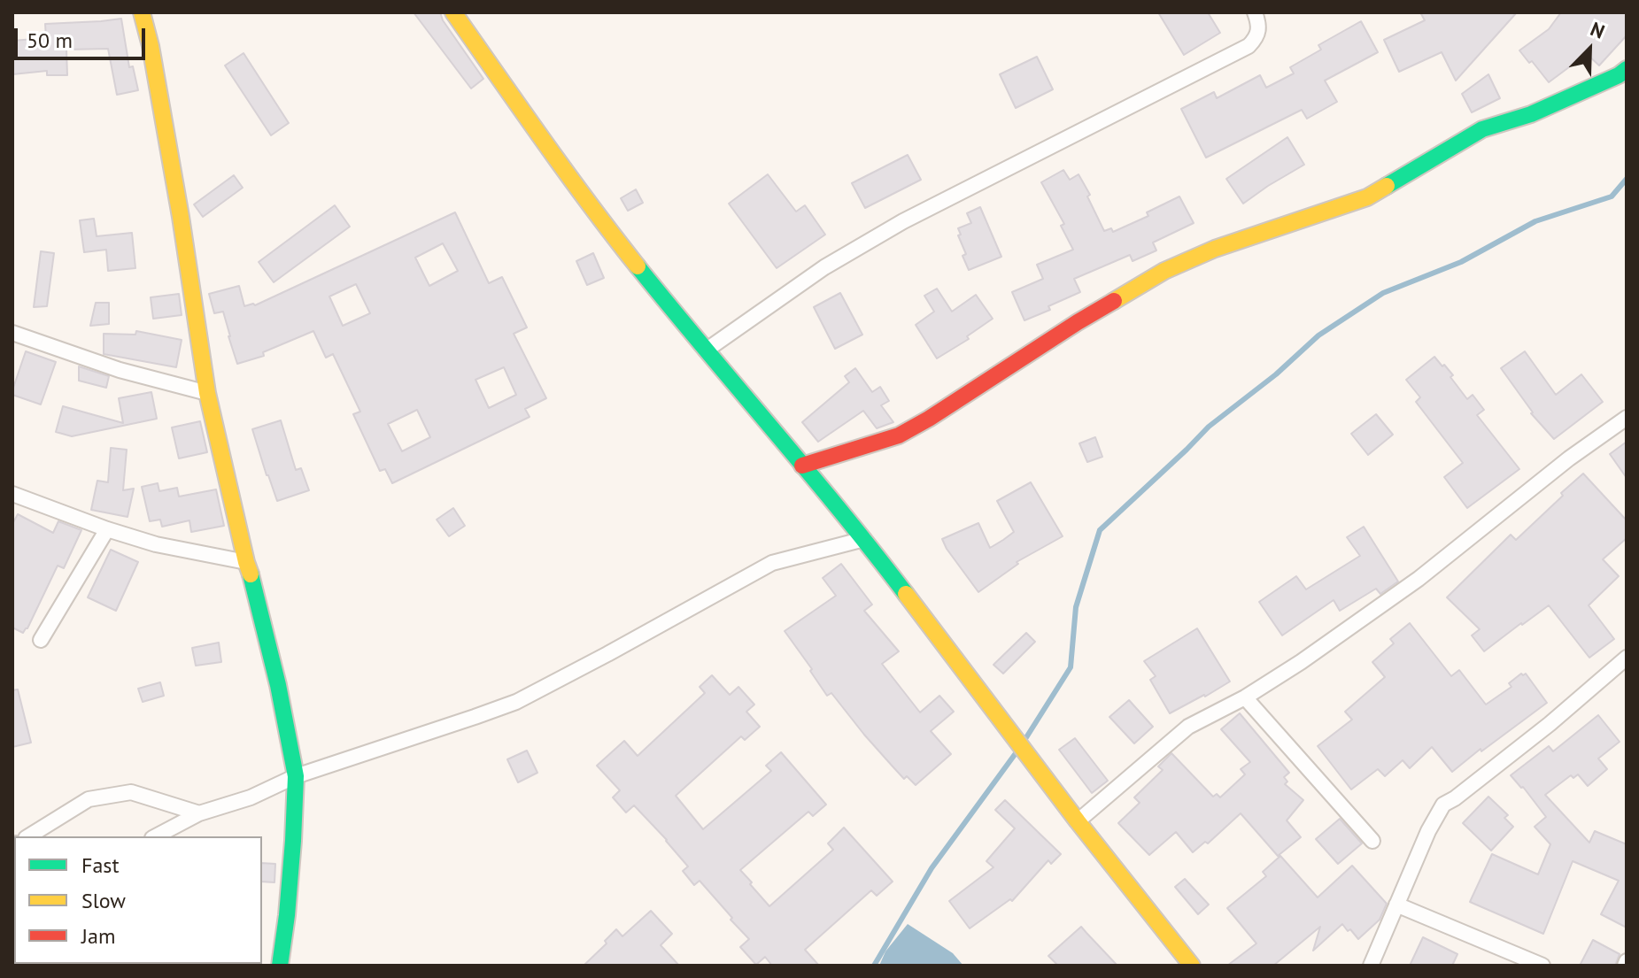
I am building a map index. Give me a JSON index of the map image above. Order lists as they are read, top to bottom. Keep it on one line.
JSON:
{"legend":["Fast","Slow","Jam"],"scale_bar":"50 m","north":"top right"}
